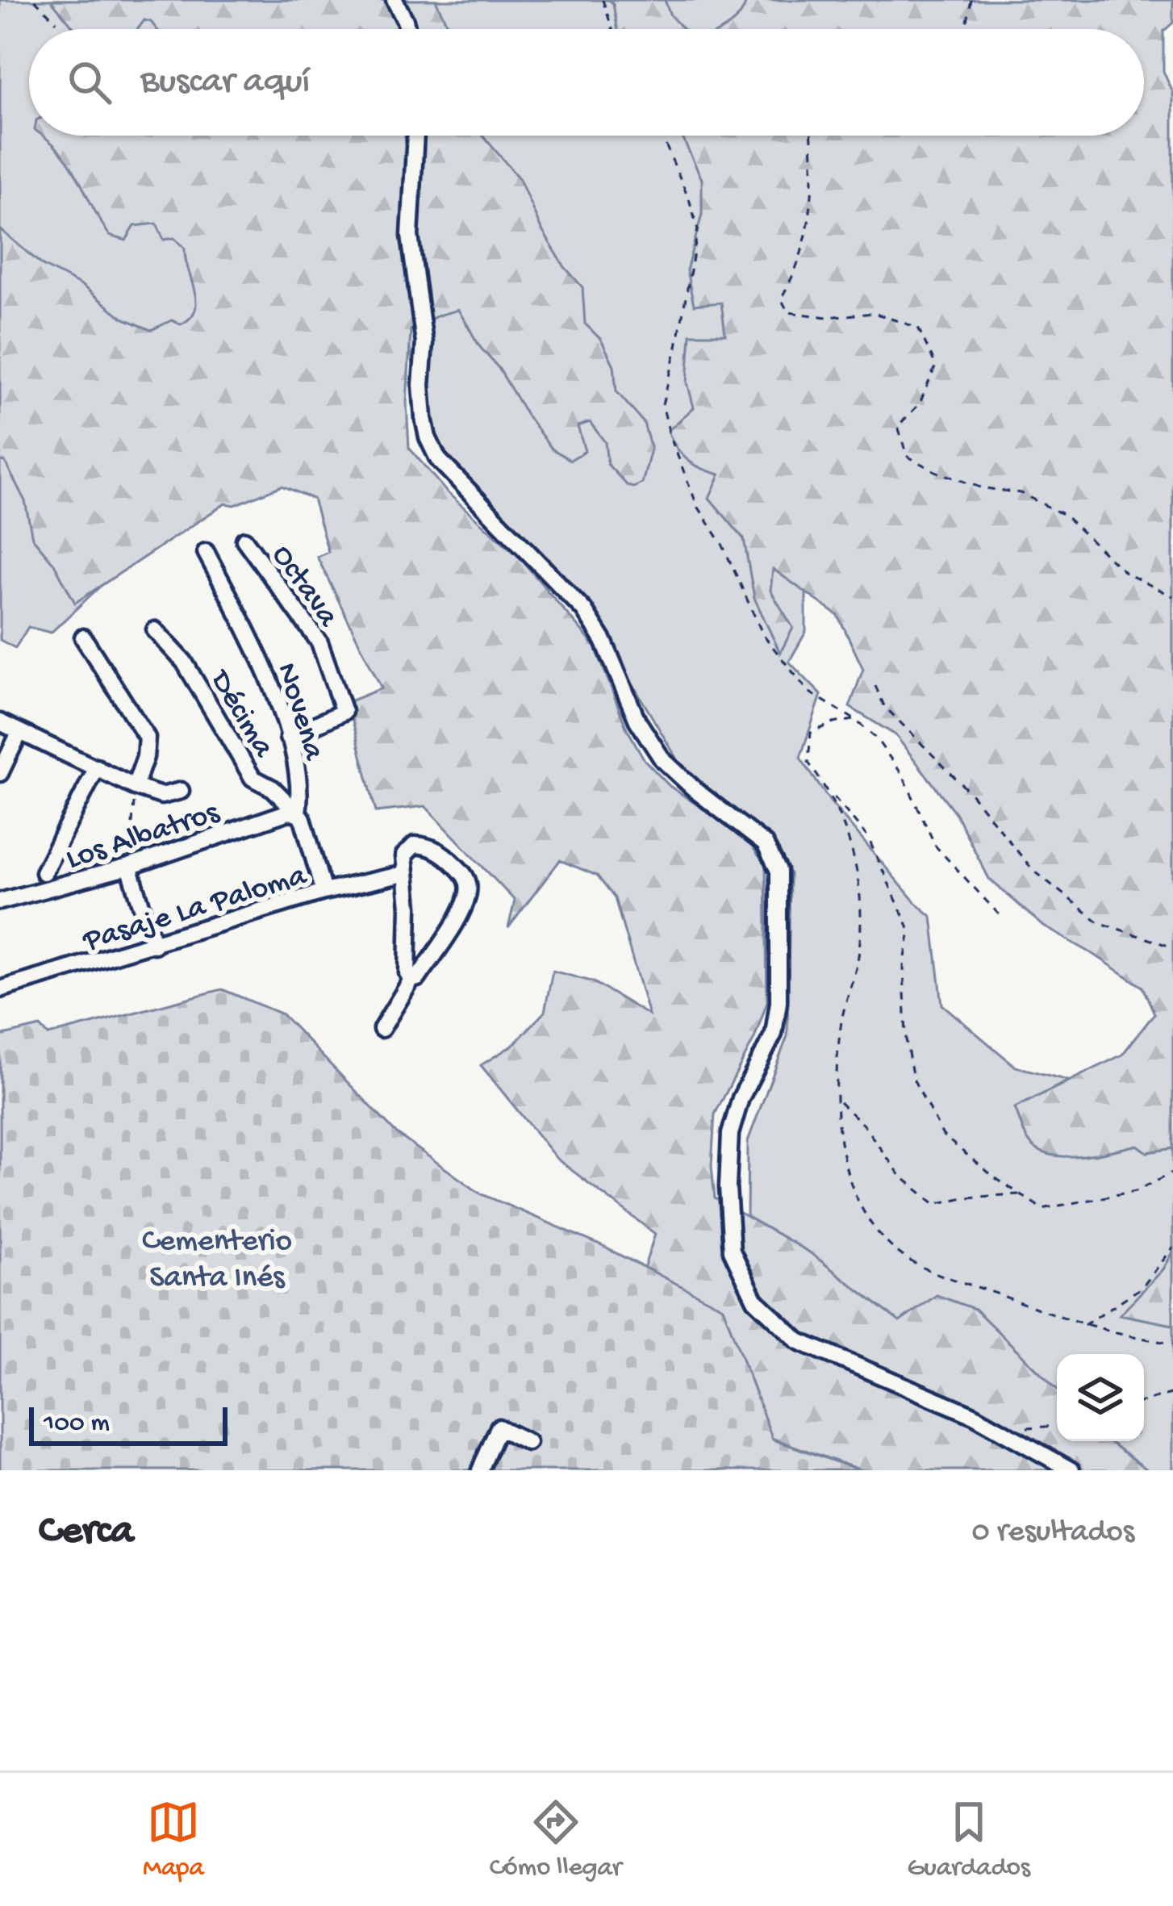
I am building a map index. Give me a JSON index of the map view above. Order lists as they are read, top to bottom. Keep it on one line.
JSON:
{"streets":{"street":["Octava","Novena","Décima","Los Albatros","Pasaje La Paloma"]},"crossings":[["Octava","Novena"],["Novena","Décima"],["Novena","Los Albatros"],["Novena","Pasaje La Paloma"],["Décima","Los Albatros"]],"parks":["Cementerio Santa Inés"],"scale_bar":"100 m","page":{"search":"Buscar aquí","scale":"100 m","heading":["Cerca","0 resultados"],"nav":["Mapa","Cómo llegar","Guardados"]}}
